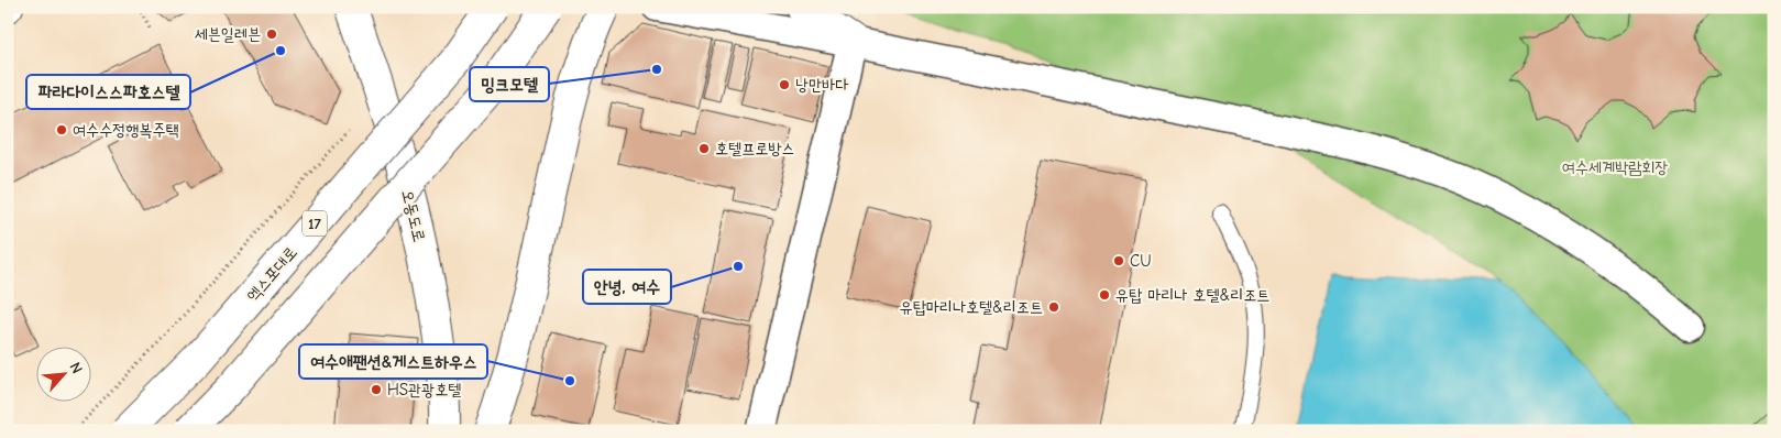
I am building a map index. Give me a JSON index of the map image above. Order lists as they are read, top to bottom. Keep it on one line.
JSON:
{"streets":{"main road":["오동도로","17","엑스포대로"]},"parks":["여수세계박람회장"],"places":["세븐일레븐","파라다이스스파호스텔","밍크모텔","낭만바다","여수수정행복주택","호텔프로방스","CU","안녕, 여수","유탑 마리나 호텔&리조트","유탑마리나호텔&리조트","여수애팬션&게스트하우스","HS관광호텔"],"north":"top right"}
